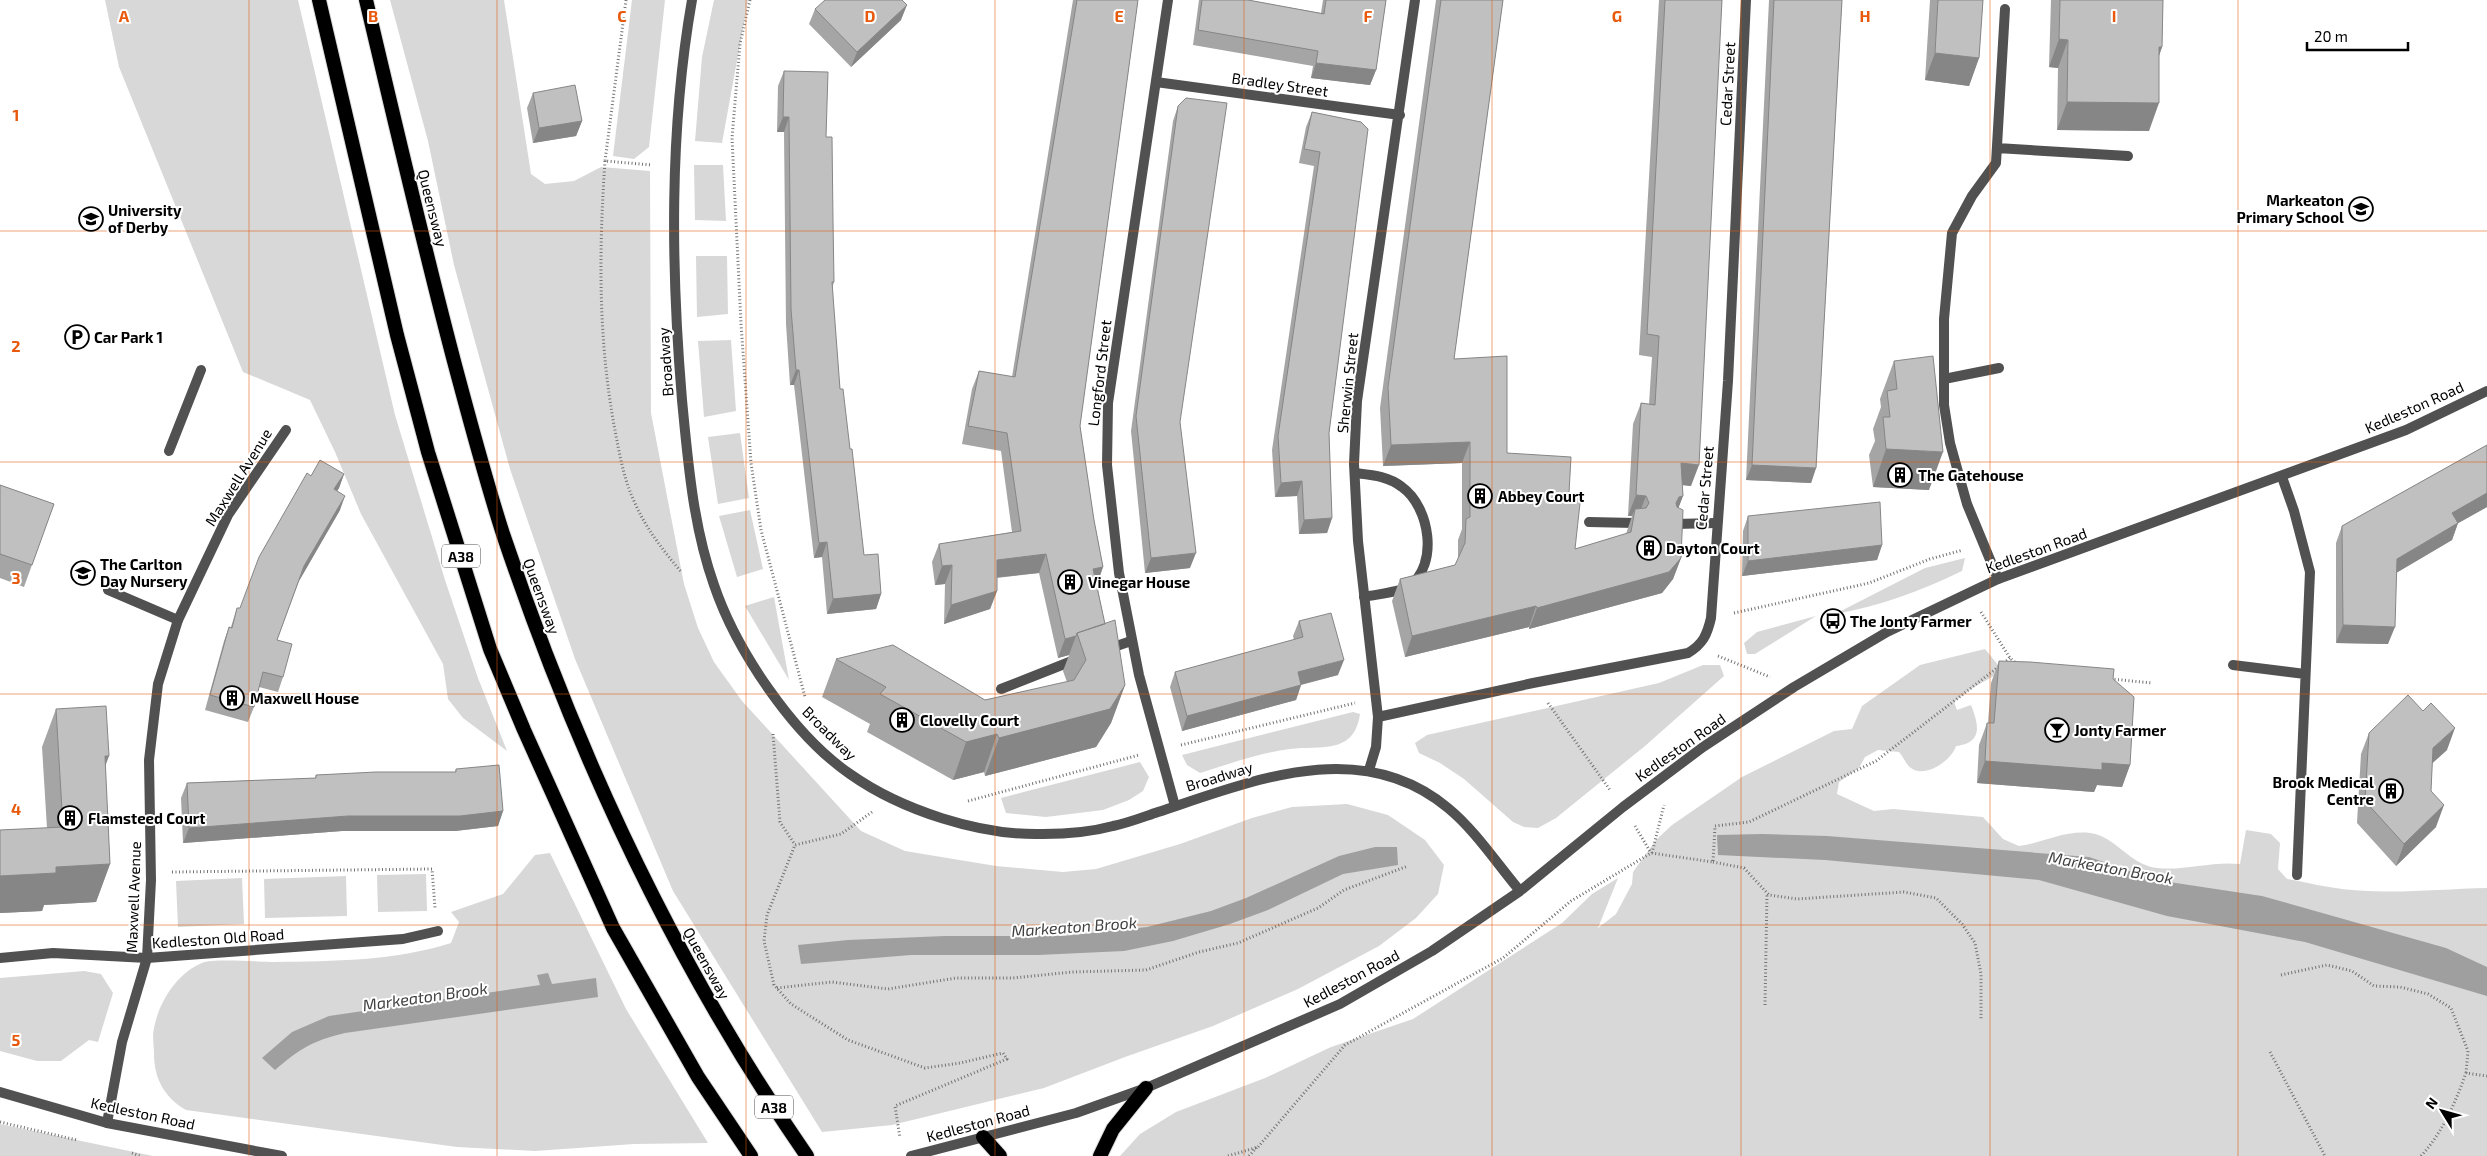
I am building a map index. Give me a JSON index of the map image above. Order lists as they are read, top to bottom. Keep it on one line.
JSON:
{"streets":{"highway":["Queensway","A38"],"street":["Bradley Street","Cedar Street","Broadway","Longford Street","Sherwin Street","Kedleston Road","Maxwell Avenue","Kedleston Old Road"]},"crossings":[["Bradley Street","Longford Street"],["Bradley Street","Sherwin Street"],["Broadway","Longford Street"],["Broadway","Sherwin Street"],["Broadway","Kedleston Road"],["Kedleston Road","Maxwell Avenue"],["Maxwell Avenue","Kedleston Old Road"]],"water":["Markeaton Brook"],"places":{"school or university":["Markeaton Primary School","University of Derby","The Carlton Day Nursery"],"parking":["Car Park 1"],"building":["The Gatehouse","Abbey Court","Dayton Court","Vinegar House","Maxwell House","Clovelly Court","Brook Medical Centre","Flamsteed Court"],"bus stop":["The Jonty Farmer"],"bar":["Jonty Farmer"]},"scale_bar":"20 m","north":"top left","grid":{"columns":["A","B","C","D","E","F","G","H","I"],"rows":["1","2","3","4","5"]}}
